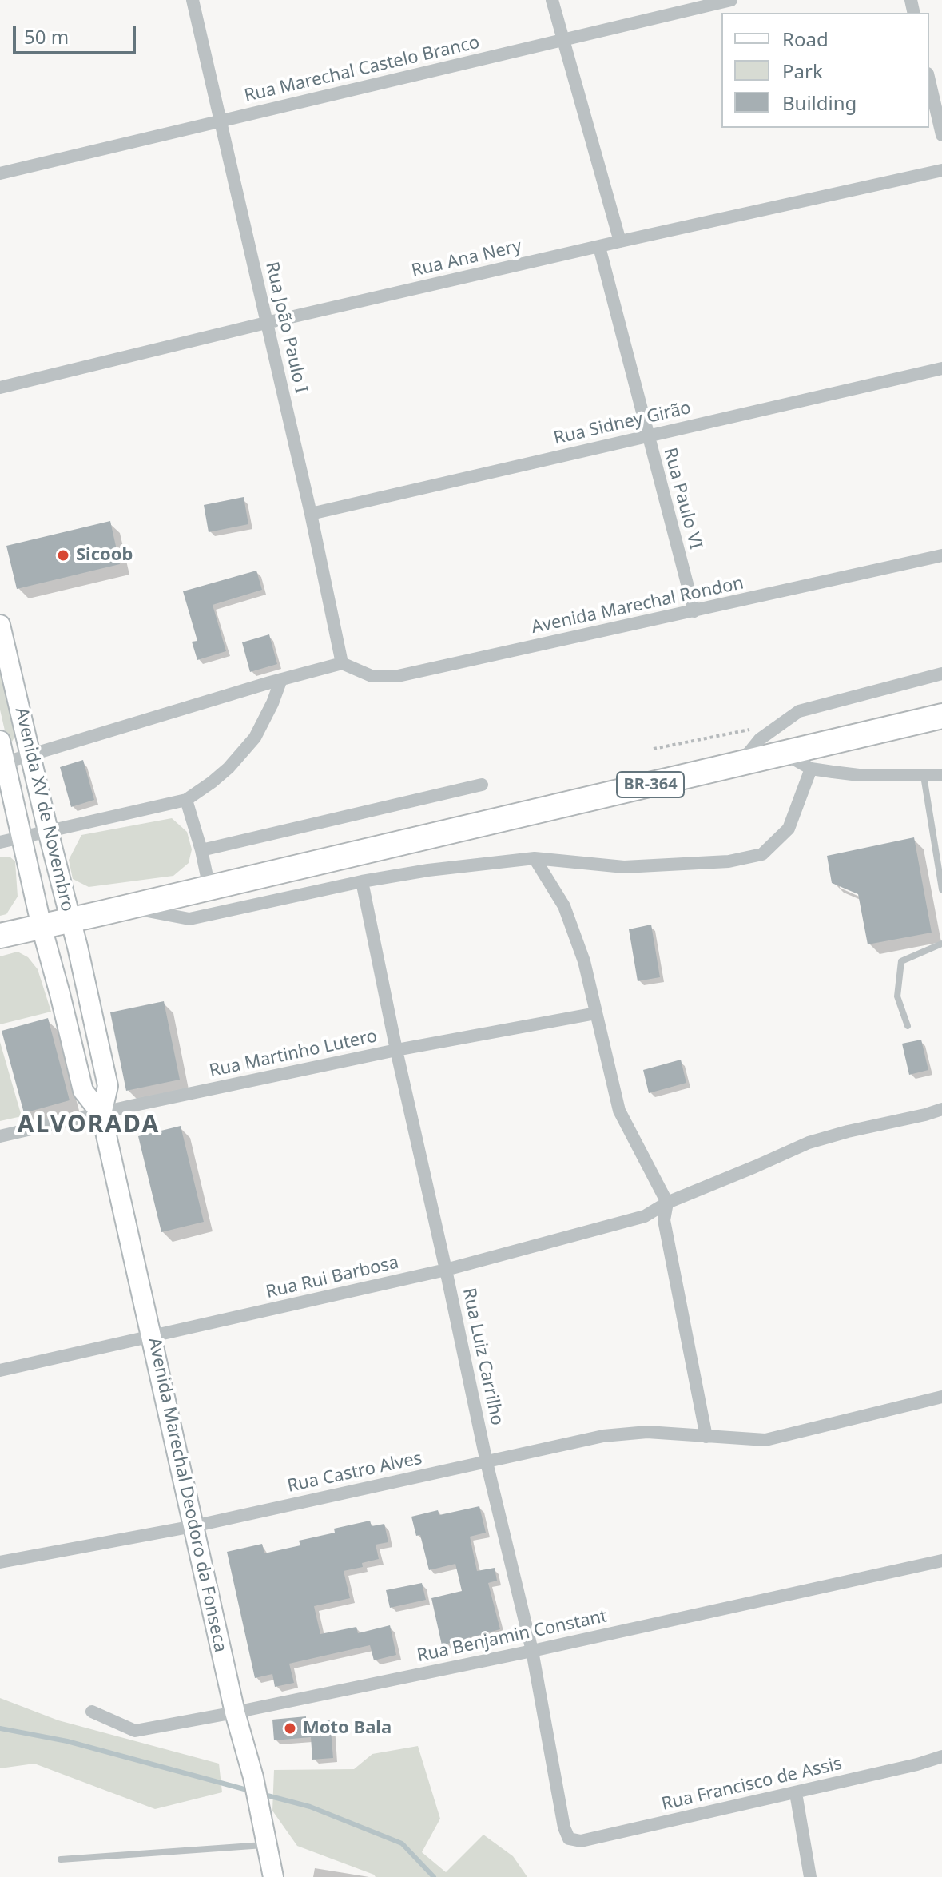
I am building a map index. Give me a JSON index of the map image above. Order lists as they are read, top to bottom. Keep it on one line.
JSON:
{"streets":{"highway":["BR-364"],"main road":["Avenida XV de Novembro","Avenida Marechal Deodoro da Fonseca"],"street":["Rua Marechal Castelo Branco","Rua Ana Nery","Rua João Paulo I","Rua Sidney Girão","Rua Paulo VI","Avenida Marechal Rondon","Rua Martinho Lutero","Rua Rui Barbosa","Rua Luiz Carrilho","Rua Castro Alves","Rua Benjamin Constant","Rua Francisco de Assis"]},"crossings":[["Rua Marechal Castelo Branco","Rua João Paulo I"],["Rua Ana Nery","Rua João Paulo I"],["Rua Ana Nery","Rua Paulo VI"],["Rua João Paulo I","Rua Sidney Girão"],["Rua João Paulo I","Avenida Marechal Rondon"],["Rua Sidney Girão","Rua Paulo VI"],["Rua Paulo VI","Avenida Marechal Rondon"],["BR-364","Avenida XV de Novembro"],["BR-364","Avenida Marechal Deodoro da Fonseca"],["Avenida XV de Novembro","Avenida Marechal Deodoro da Fonseca"],["Rua Martinho Lutero","Rua Luiz Carrilho"],["Rua Martinho Lutero","Avenida Marechal Deodoro da Fonseca"],["Rua Rui Barbosa","Rua Luiz Carrilho"],["Rua Rui Barbosa","Avenida Marechal Deodoro da Fonseca"],["Rua Luiz Carrilho","Rua Castro Alves"],["Rua Luiz Carrilho","Rua Benjamin Constant"],["Rua Luiz Carrilho","Rua Francisco de Assis"],["Rua Castro Alves","Avenida Marechal Deodoro da Fonseca"],["Avenida Marechal Deodoro da Fonseca","Rua Benjamin Constant"]],"districts":["ALVORADA"],"places":["Sicoob","Moto Bala"],"legend":["Road","Park","Building"],"scale_bar":"50 m"}
